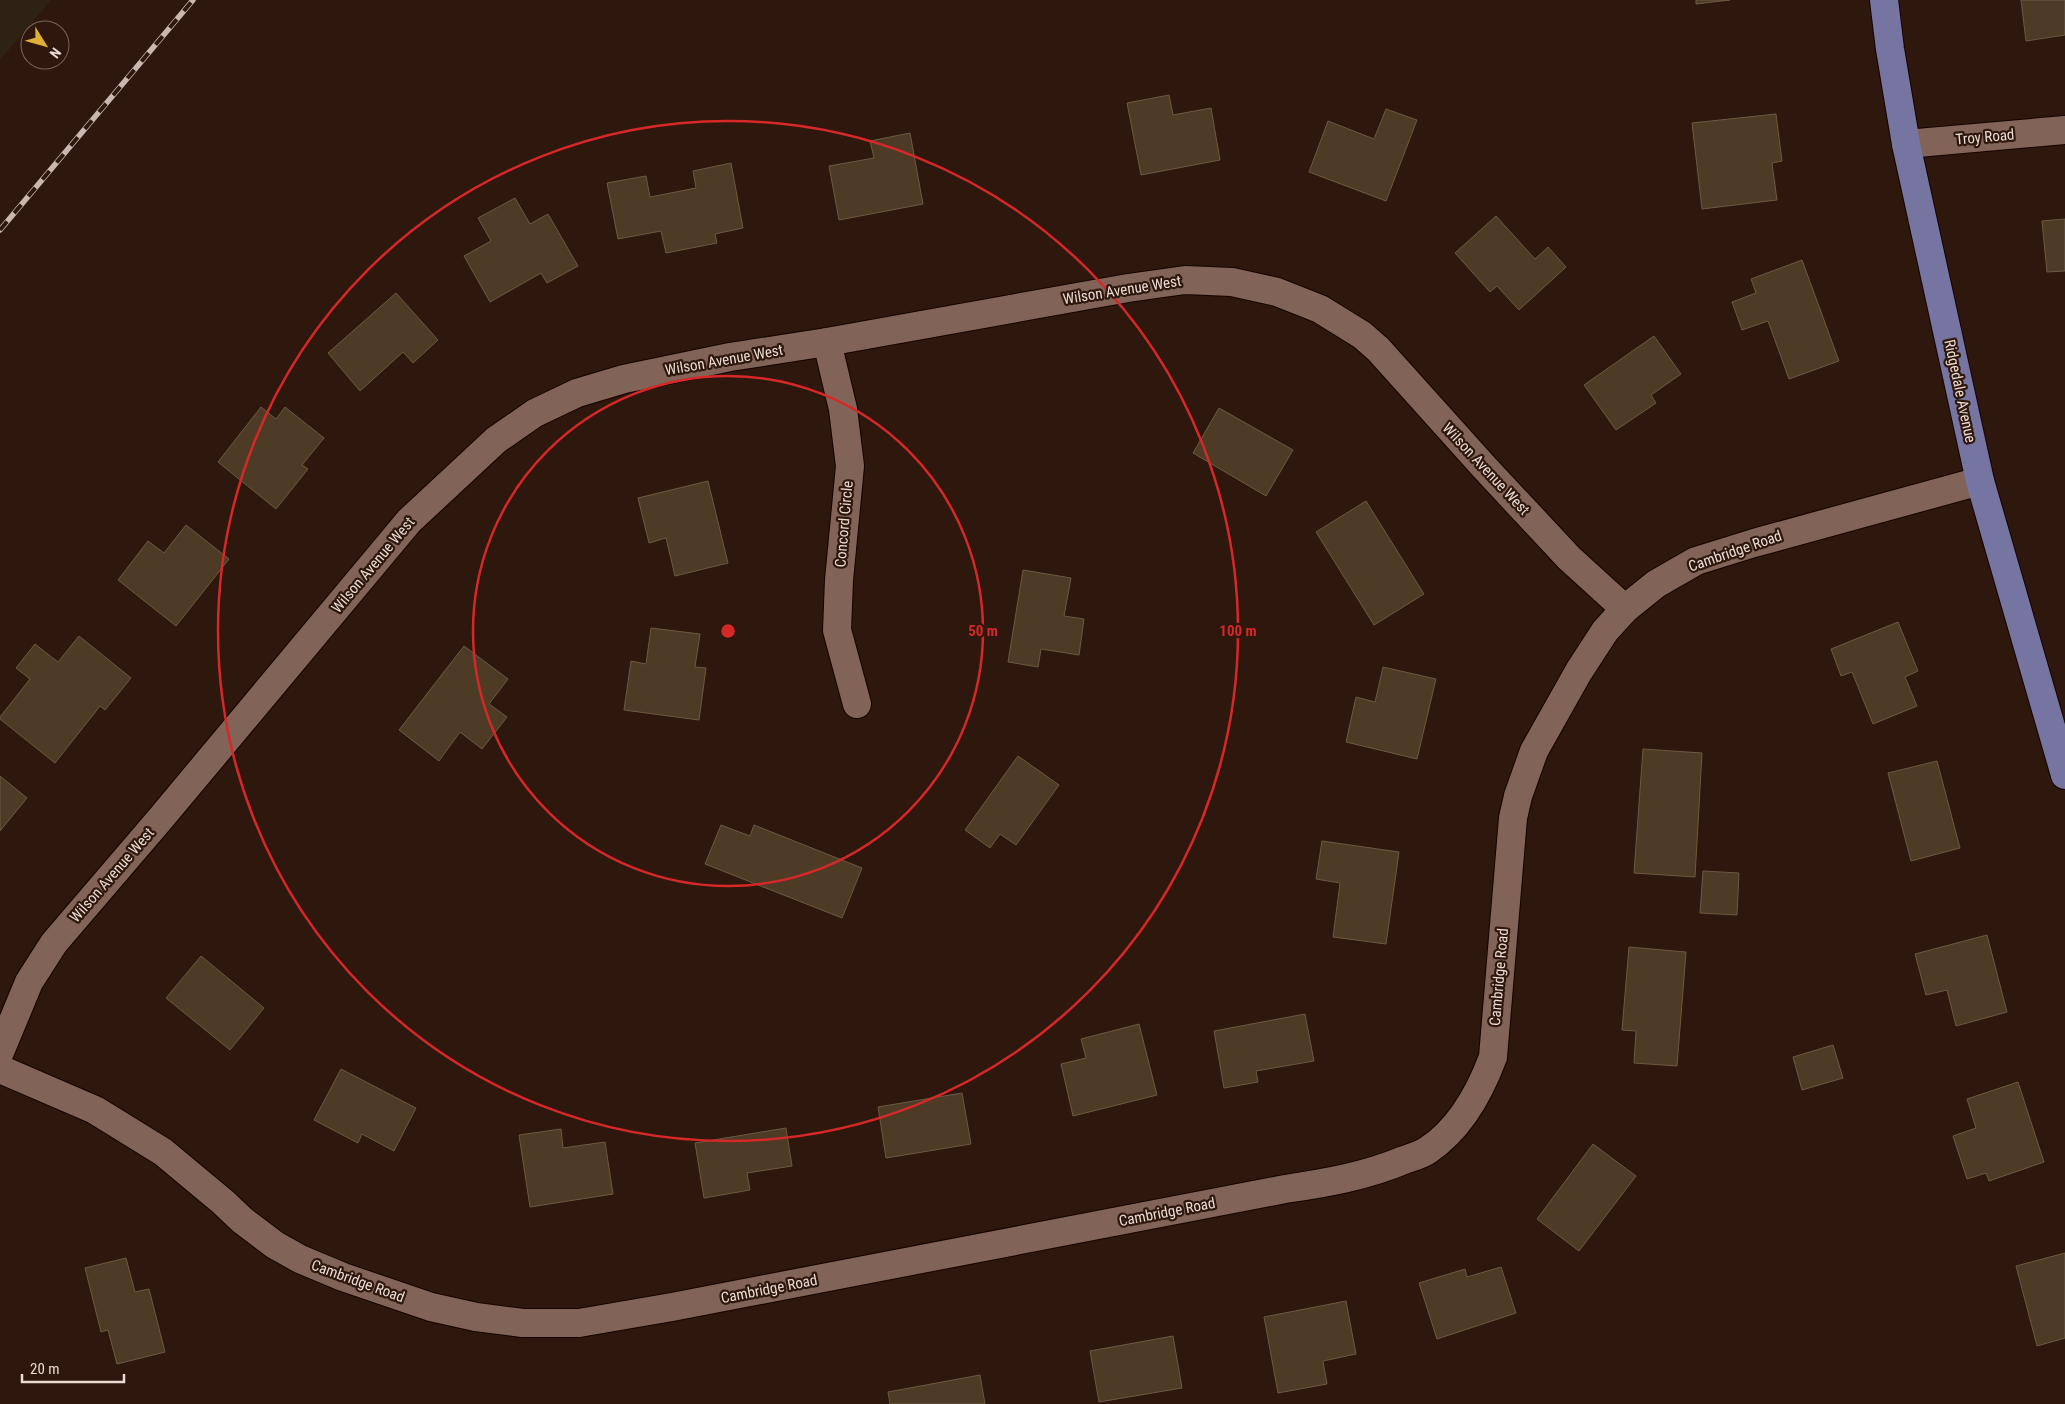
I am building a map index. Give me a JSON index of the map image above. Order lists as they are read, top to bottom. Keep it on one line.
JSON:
{"streets":{"main road":["Ridgedale Avenue"],"street":["Troy Road","Wilson Avenue West","Concord Circle","Cambridge Road"]},"crossings":[["Troy Road","Ridgedale Avenue"],["Wilson Avenue West","Concord Circle"],["Wilson Avenue West","Cambridge Road"],["Ridgedale Avenue","Cambridge Road"]],"scale_bar":"20 m","north":"bottom right","rings":["50 m","100 m"]}
